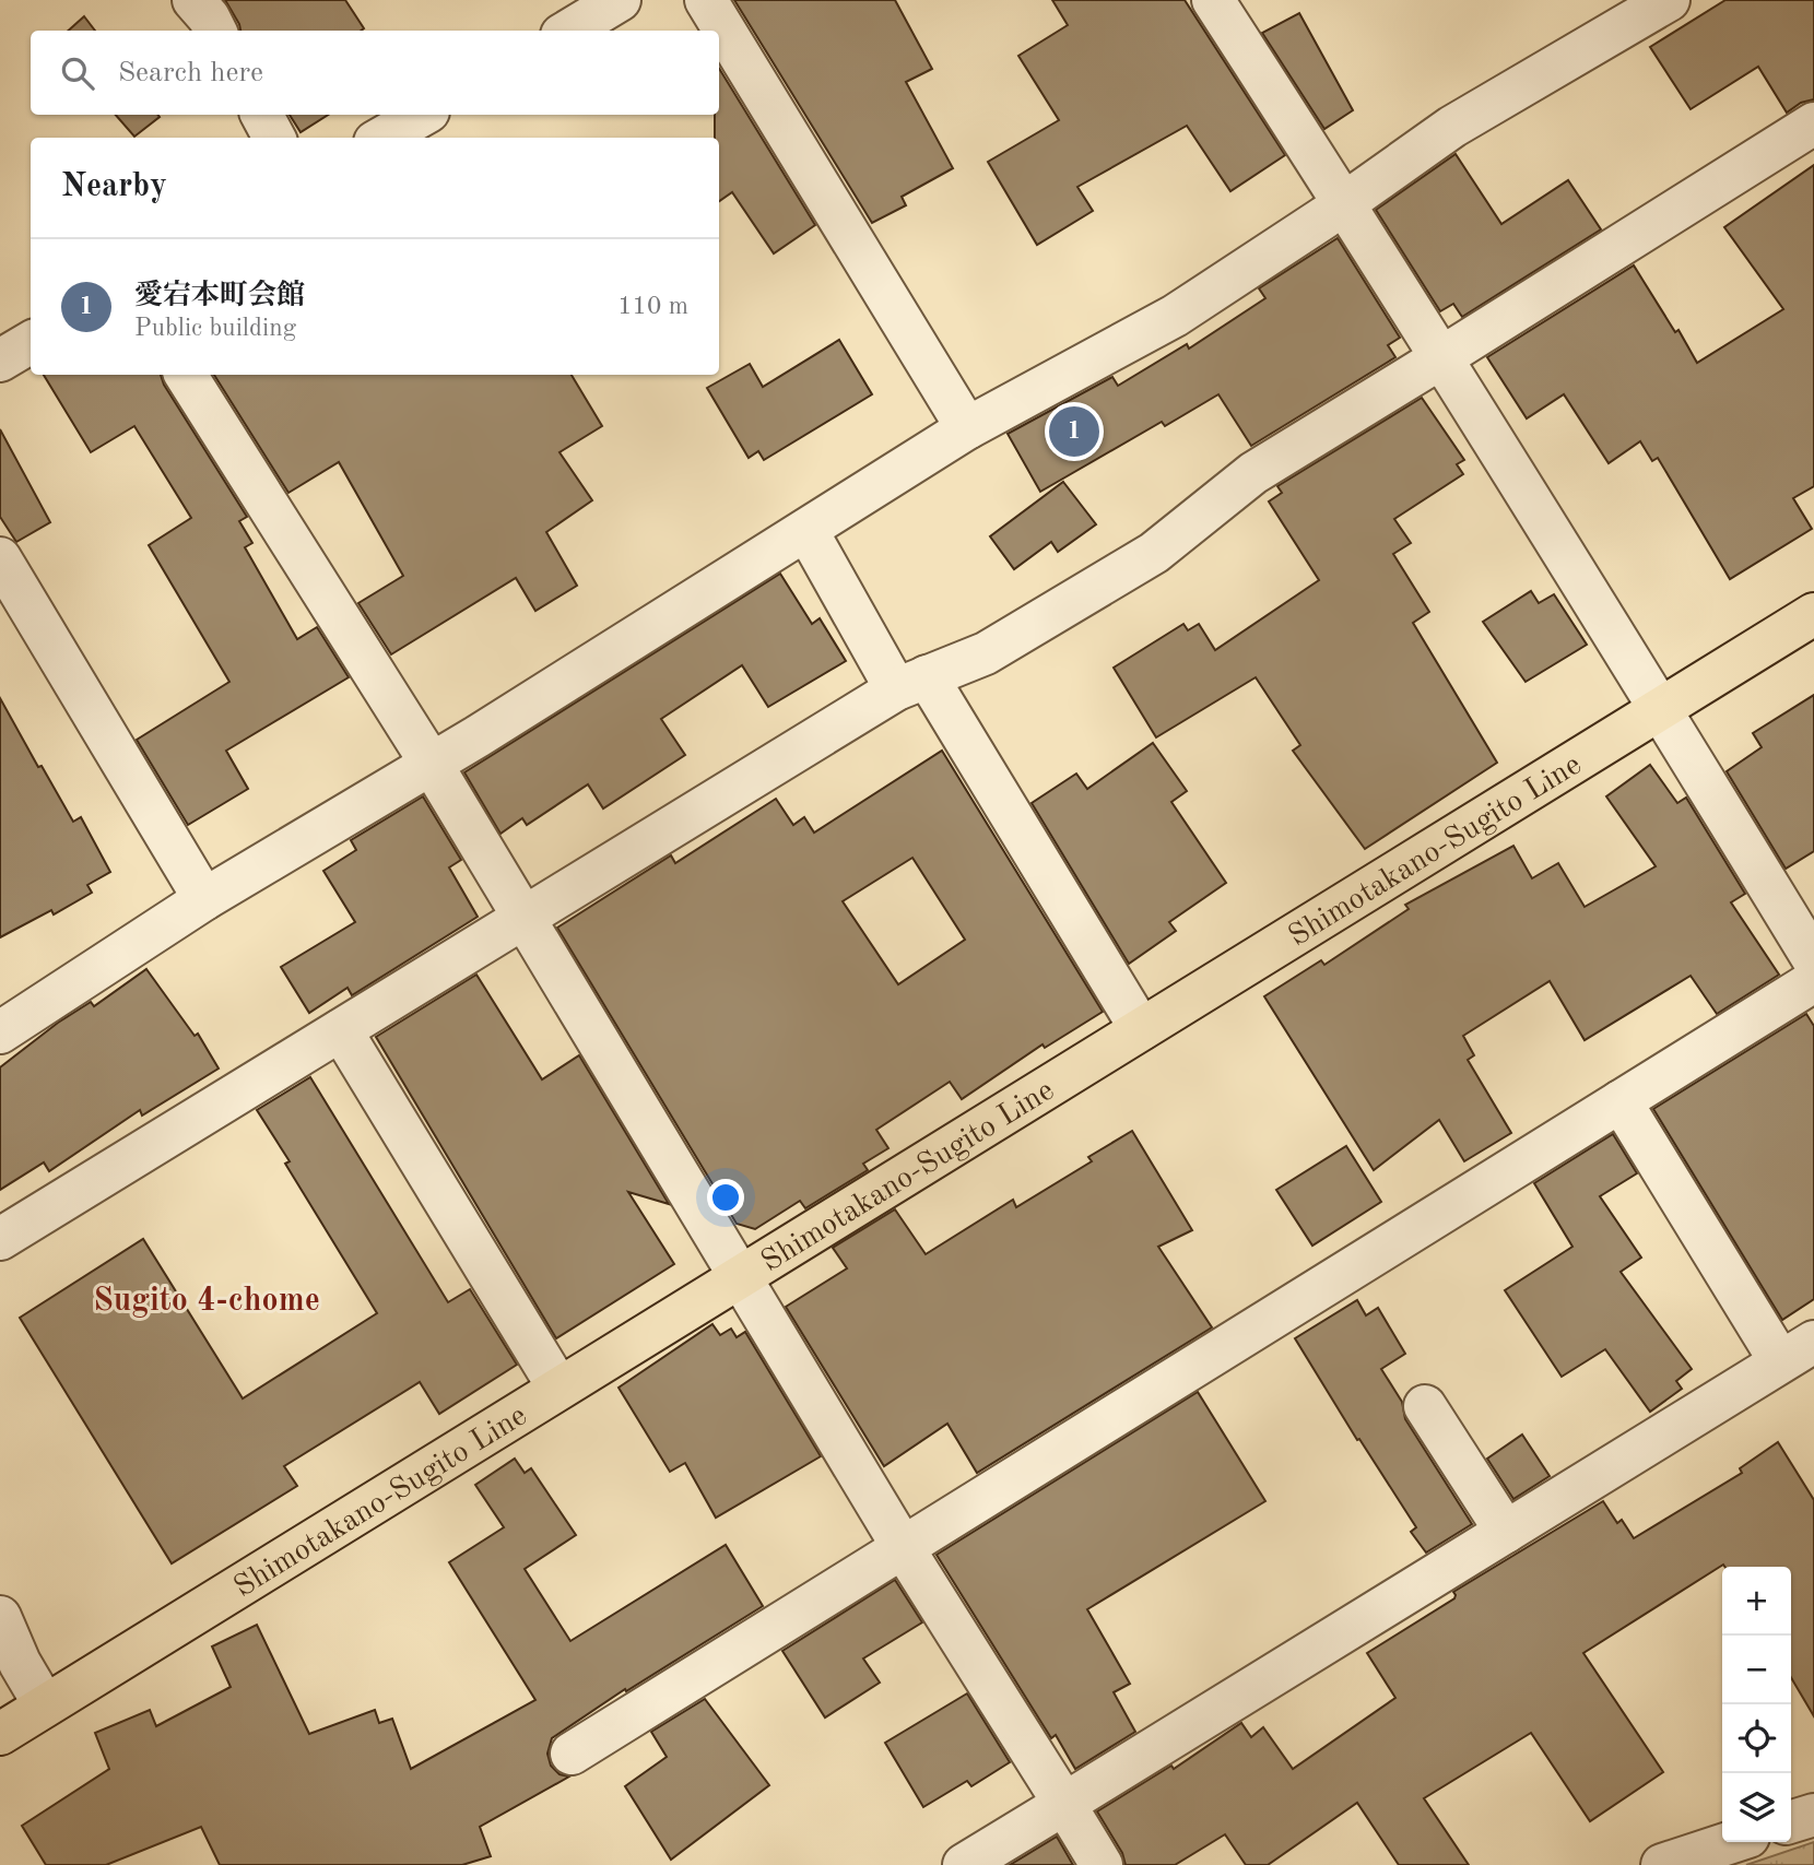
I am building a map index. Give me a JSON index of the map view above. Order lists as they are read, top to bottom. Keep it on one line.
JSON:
{"streets":{"main road":["Shimotakano-Sugito Line"]},"districts":["Sugito 4-chome"],"page":{"search":"Search here","heading":"Nearby","list":[{"mark":"1","name":"愛宕本町会館","note":"Public building","value":"110 m"}],"pins":"1","map_buttons":["+","−"]}}
